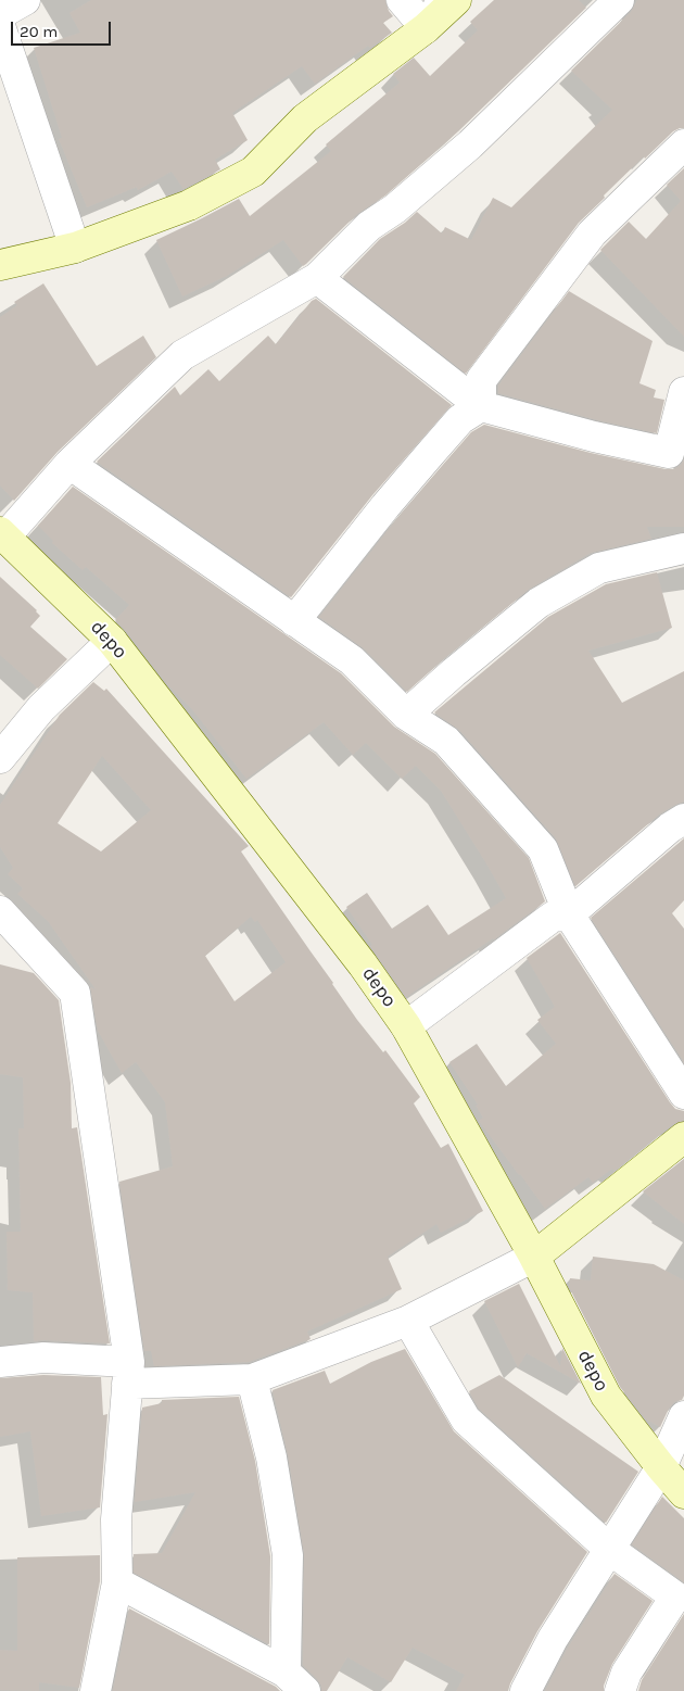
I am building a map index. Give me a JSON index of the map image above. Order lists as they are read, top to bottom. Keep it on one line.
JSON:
{"streets":{"street":["depo"]},"scale_bar":"20 m"}
